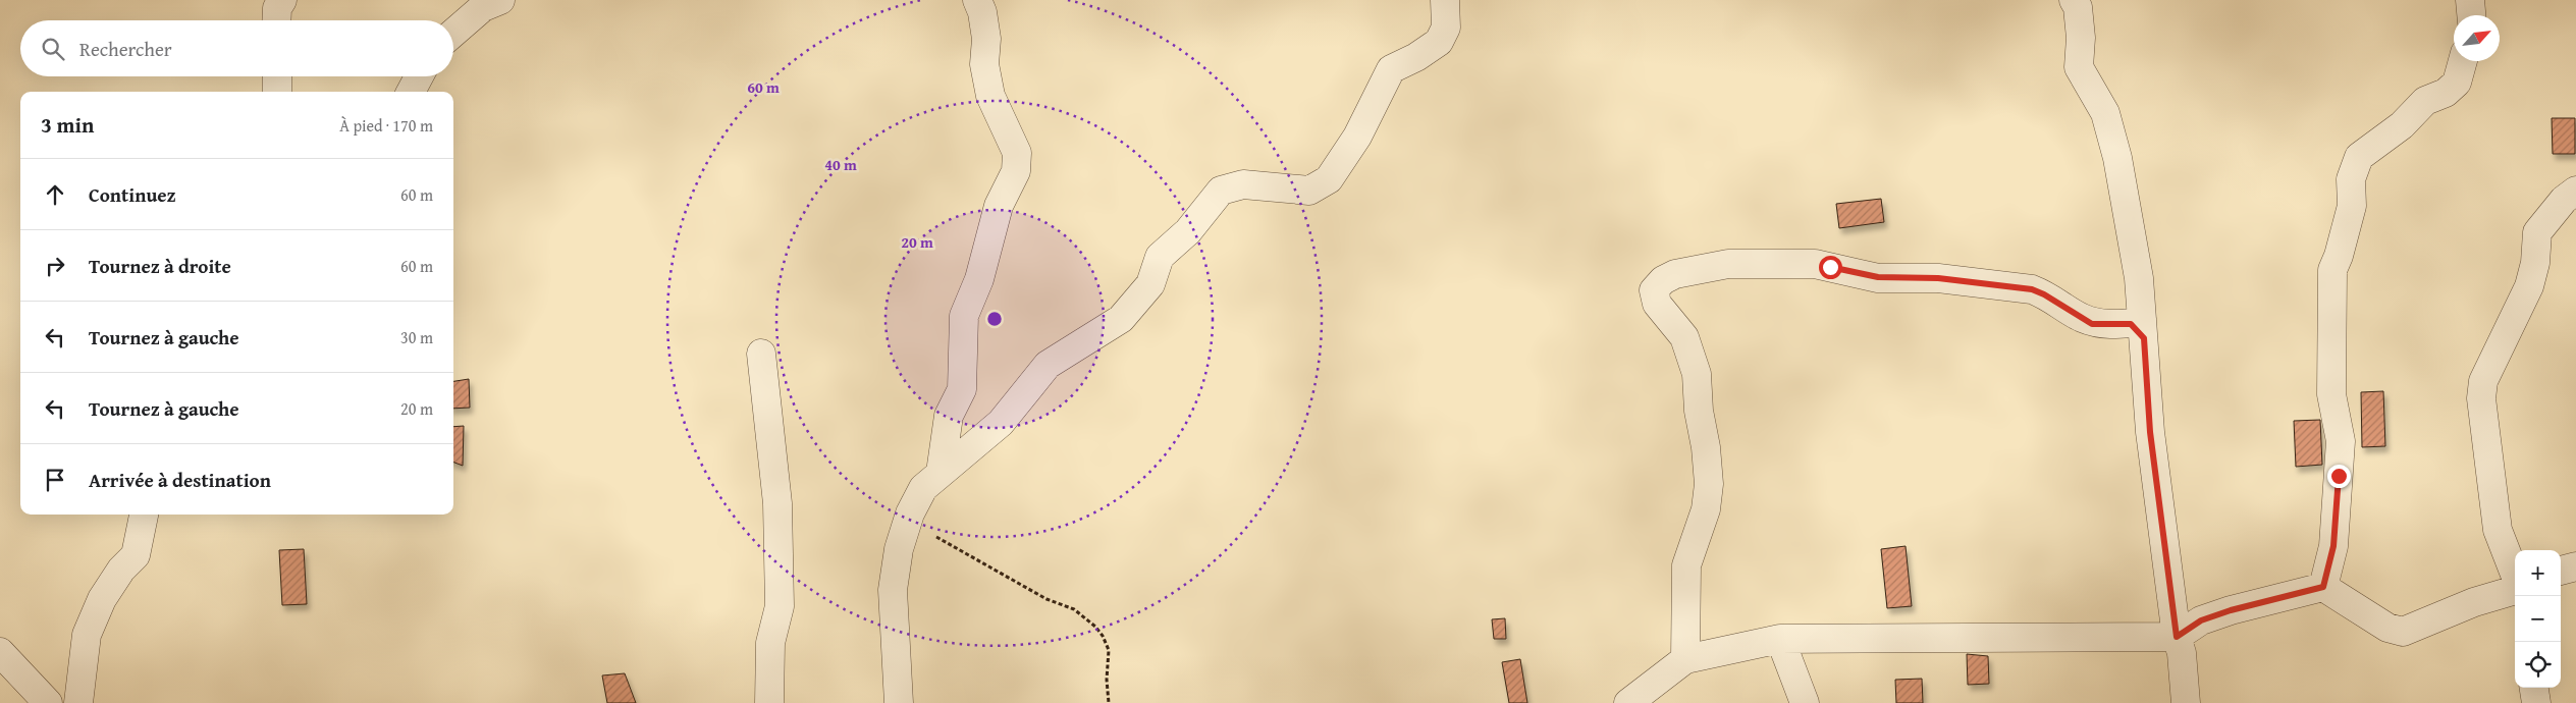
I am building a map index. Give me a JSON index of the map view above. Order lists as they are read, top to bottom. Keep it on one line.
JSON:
{"north":"top right","page":{"search":"Rechercher","heading":["3 min","À pied · 170 m"],"list":[["Continuez","60 m"],["Tournez à droite","60 m"],["Tournez à gauche","30 m"],["Tournez à gauche","20 m"],"Arrivée à destination"],"map_buttons":["+","−"]},"rings":["60 m","40 m","20 m"]}
